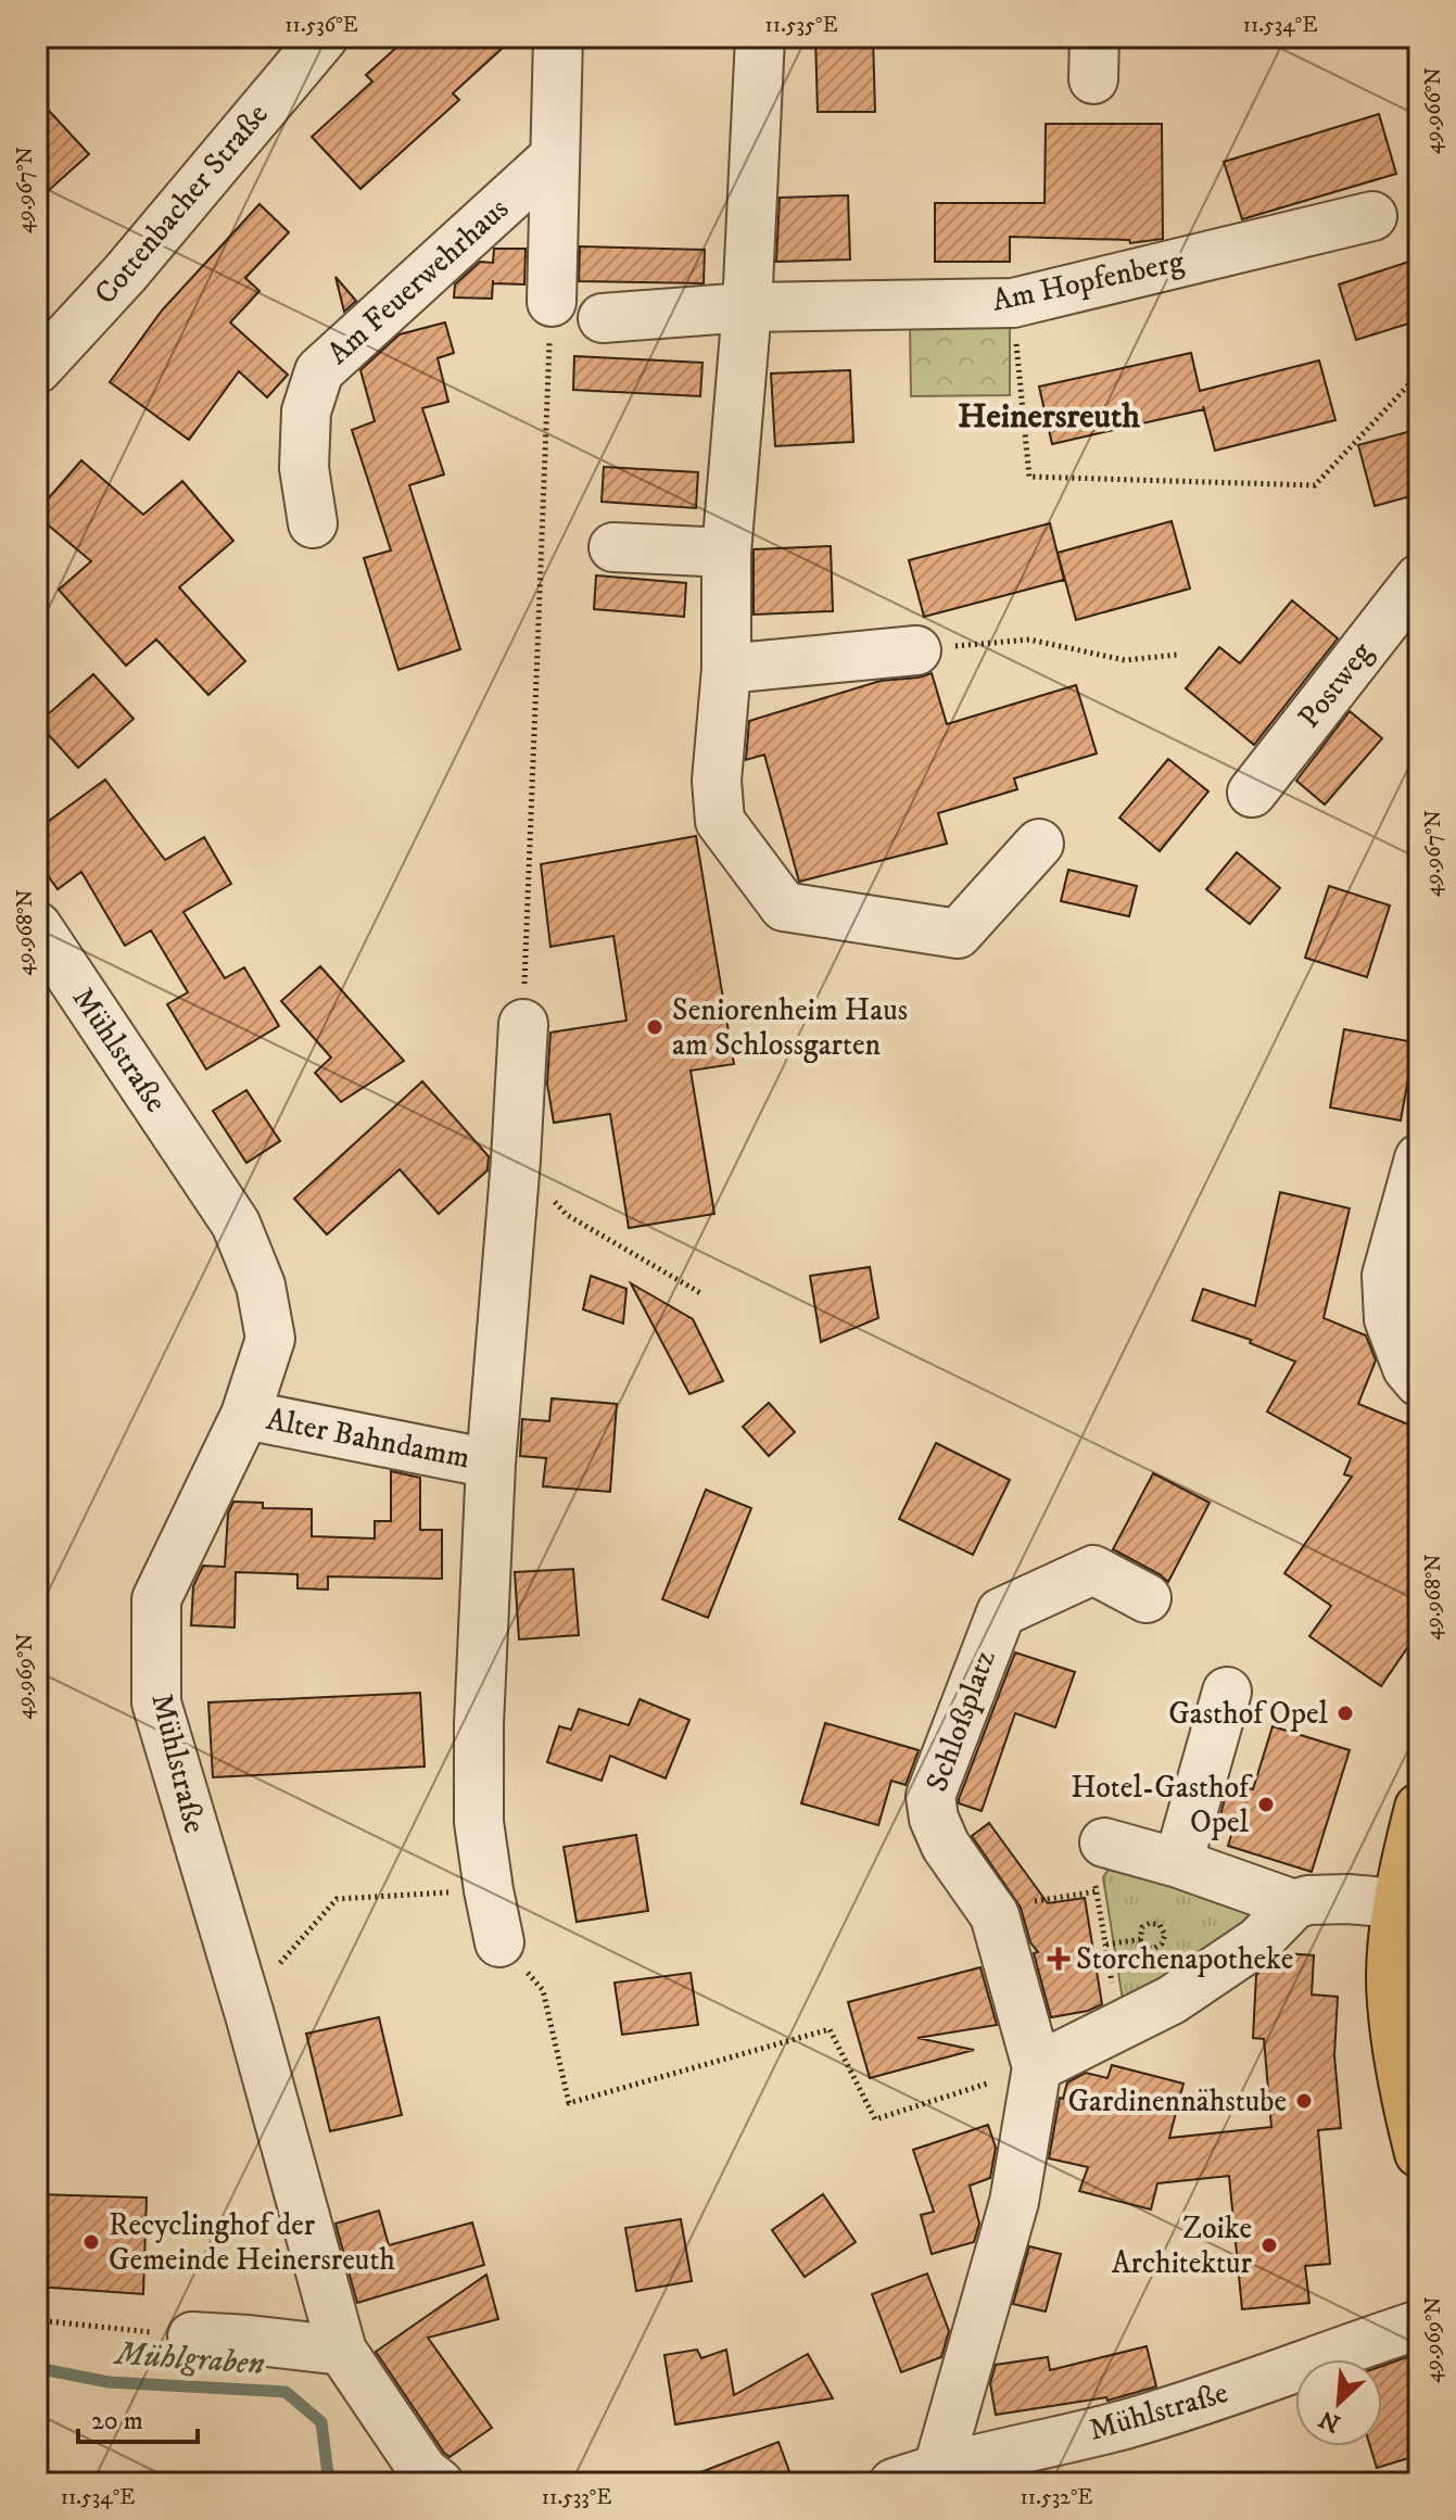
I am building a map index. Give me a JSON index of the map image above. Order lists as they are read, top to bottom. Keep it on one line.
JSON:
{"streets":{"street":["Cottenbacher Straße","Am Feuerwehrhaus","Am Hopfenberg","Postweg","Mühlstraße","Alter Bahndamm","Schloßplatz"]},"crossings":[["Mühlstraße","Alter Bahndamm"],["Mühlstraße","Schloßplatz"]],"districts":["Heinersreuth"],"water":["Mühlgraben"],"places":{"other":["Seniorenheim Haus am Schlossgarten","Gasthof Opel","Hotel-Gasthof Opel","Gardinennähstube","Recyclinghof der Gemeinde Heinersreuth","Zoike Architektur"],"health":["Storchenapotheke"]},"scale_bar":"20 m","north":"bottom left","coordinates":["11.536°E","11.535°E","11.534°E","49.966°N","49.967°N","49.968°N","49.969°N","11.533°E","11.532°E"]}
